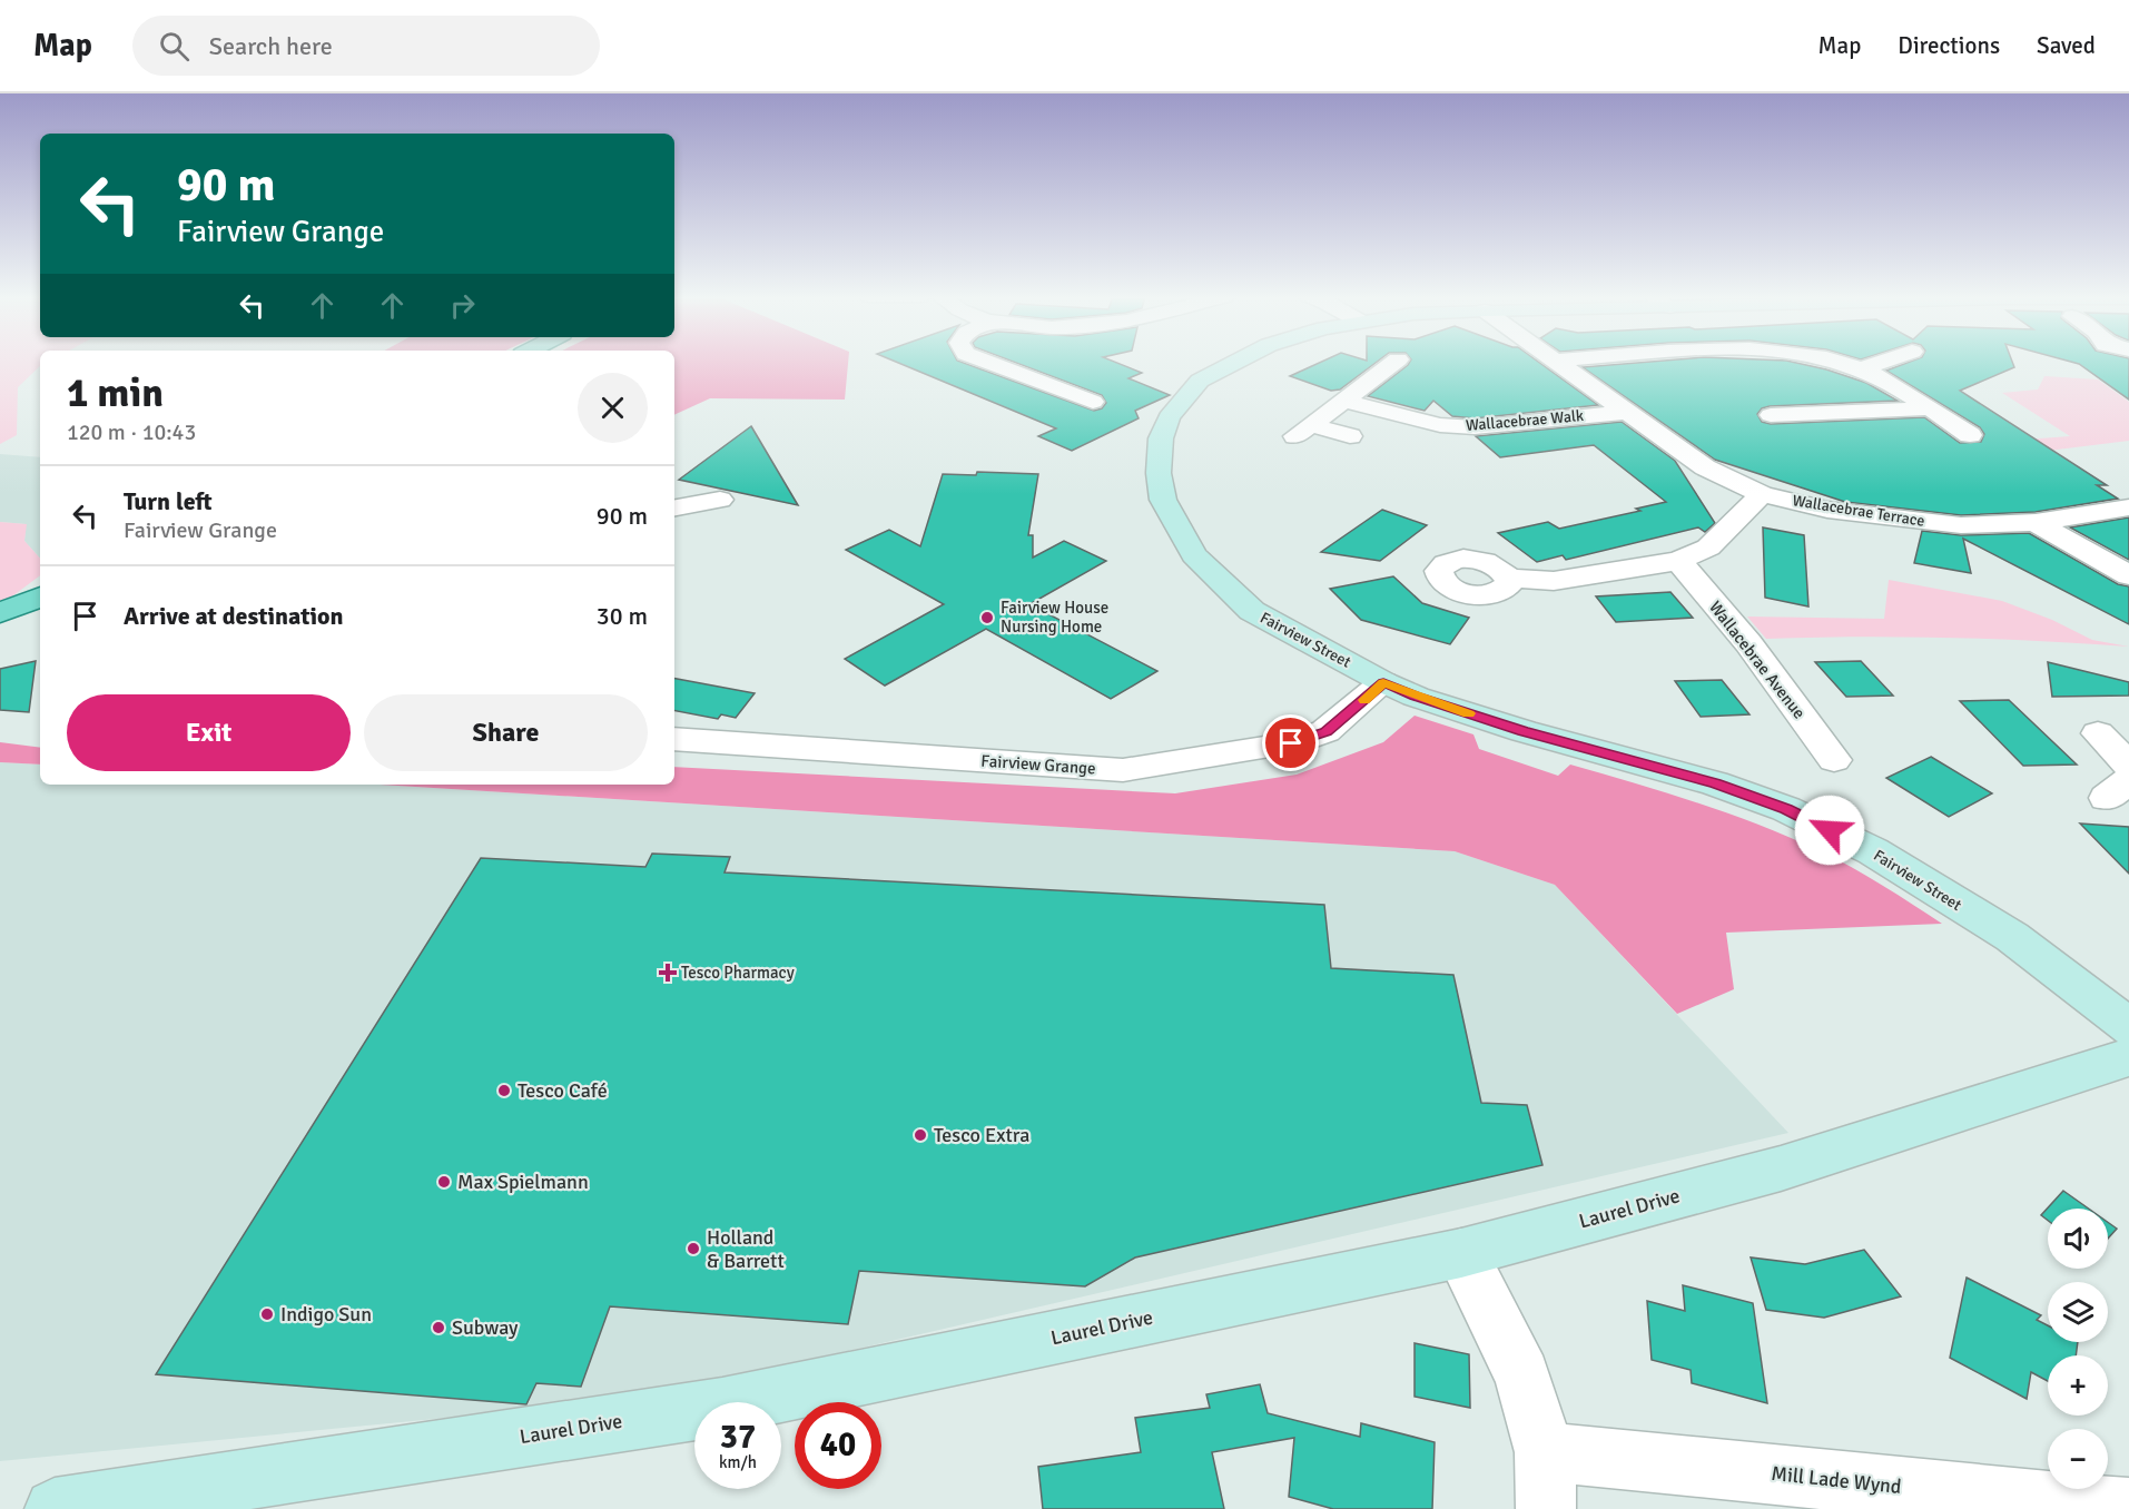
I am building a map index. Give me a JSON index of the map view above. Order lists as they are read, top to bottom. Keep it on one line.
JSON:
{"streets":{"street":["Wallacebrae Walk","Wallacebrae Terrace","Fairview Street","Wallacebrae Avenue","Fairview Grange","Laurel Drive","Mill Lade Wynd"]},"crossings":[["Wallacebrae Walk","Wallacebrae Terrace"],["Fairview Street","Fairview Grange"]],"places":{"other":["Fairview House Nursing Home","Tesco Café","Tesco Extra","Max Spielmann","Holland & Barrett","Indigo Sun","Subway"],"health":["Tesco Pharmacy"]},"page":{"header":"Map","search":"Search here","nav":["Map","Directions","Saved"],"turn":["90 m","Fairview Grange"],"heading":["1 min","120 m · 10:43"],"list":[{"name":"Turn left","note":"Fairview Grange","value":"90 m"},{"name":"Arrive at destination","value":"30 m"}],"buttons":["Exit","Share"],"map_buttons":["+","−"],"speed":"37 km/h","limit":"40"}}
